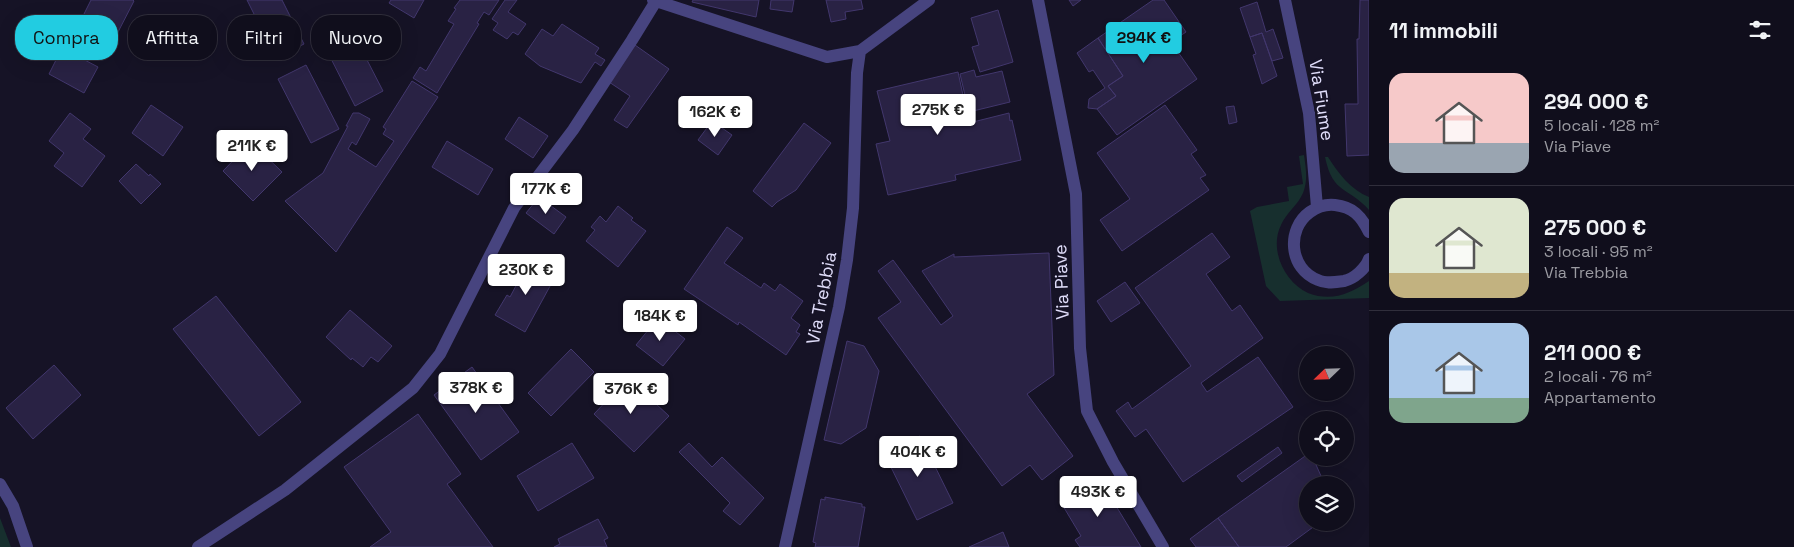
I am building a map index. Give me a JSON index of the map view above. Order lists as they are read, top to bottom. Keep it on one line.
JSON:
{"streets":{"street":["Via Fiume","Via Piave","Via Trebbia"]},"north":"bottom left","page":{"heading":"11 immobili","chip":["Compra","Affitta","Filtri","Nuovo"],"price":["294K €","275K €","162K €","211K €","177K €","230K €","184K €","378K €","376K €","404K €","493K €"],"list":[{"name":"294 000 €","note":"5 locali · 128 m² · Via Piave"},{"name":"275 000 €","note":"3 locali · 95 m² · Via Trebbia"},{"name":"211 000 €","note":"2 locali · 76 m² · Appartamento"}]}}
